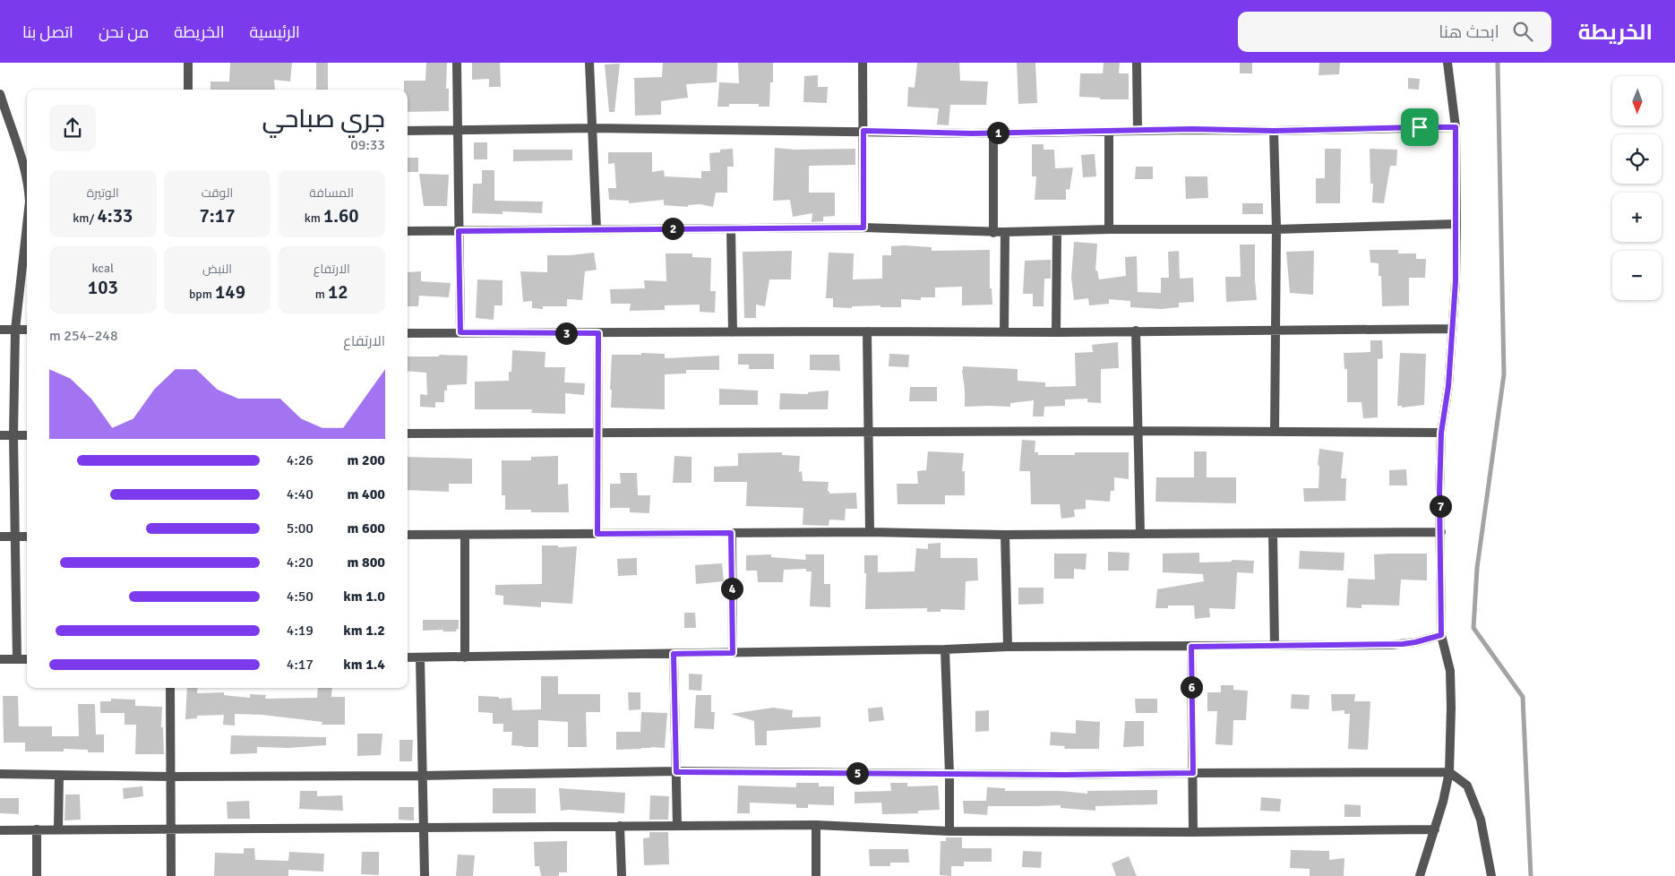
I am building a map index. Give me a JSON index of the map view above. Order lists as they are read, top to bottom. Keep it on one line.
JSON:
{"north":"bottom","page":{"header":"الخريطة","search":"ابحث هنا","nav":["الرئيسية","الخريطة","من نحن","اتصل بنا"],"map_buttons":["+","−"],"heading":["جري صباحي","09:33"],"pins":["1","2","3","7","4","6","5"],"stats":[["المسافة","1.60 km"],["الوقت","7:17"],["الوتيرة","4:33 /km"],["الارتفاع","12 m"],["النبض","149 bpm"],["kcal","103"]],"chart":["الارتفاع","248–254 m"],"list":[{"name":"200 m","note":"4:26"},{"name":"400 m","note":"4:40"},{"name":"600 m","note":"5:00"},{"name":"800 m","note":"4:20"},{"name":"1.0 km","note":"4:50"},{"name":"1.2 km","note":"4:19"},{"name":"1.4 km","note":"4:17"}]}}
